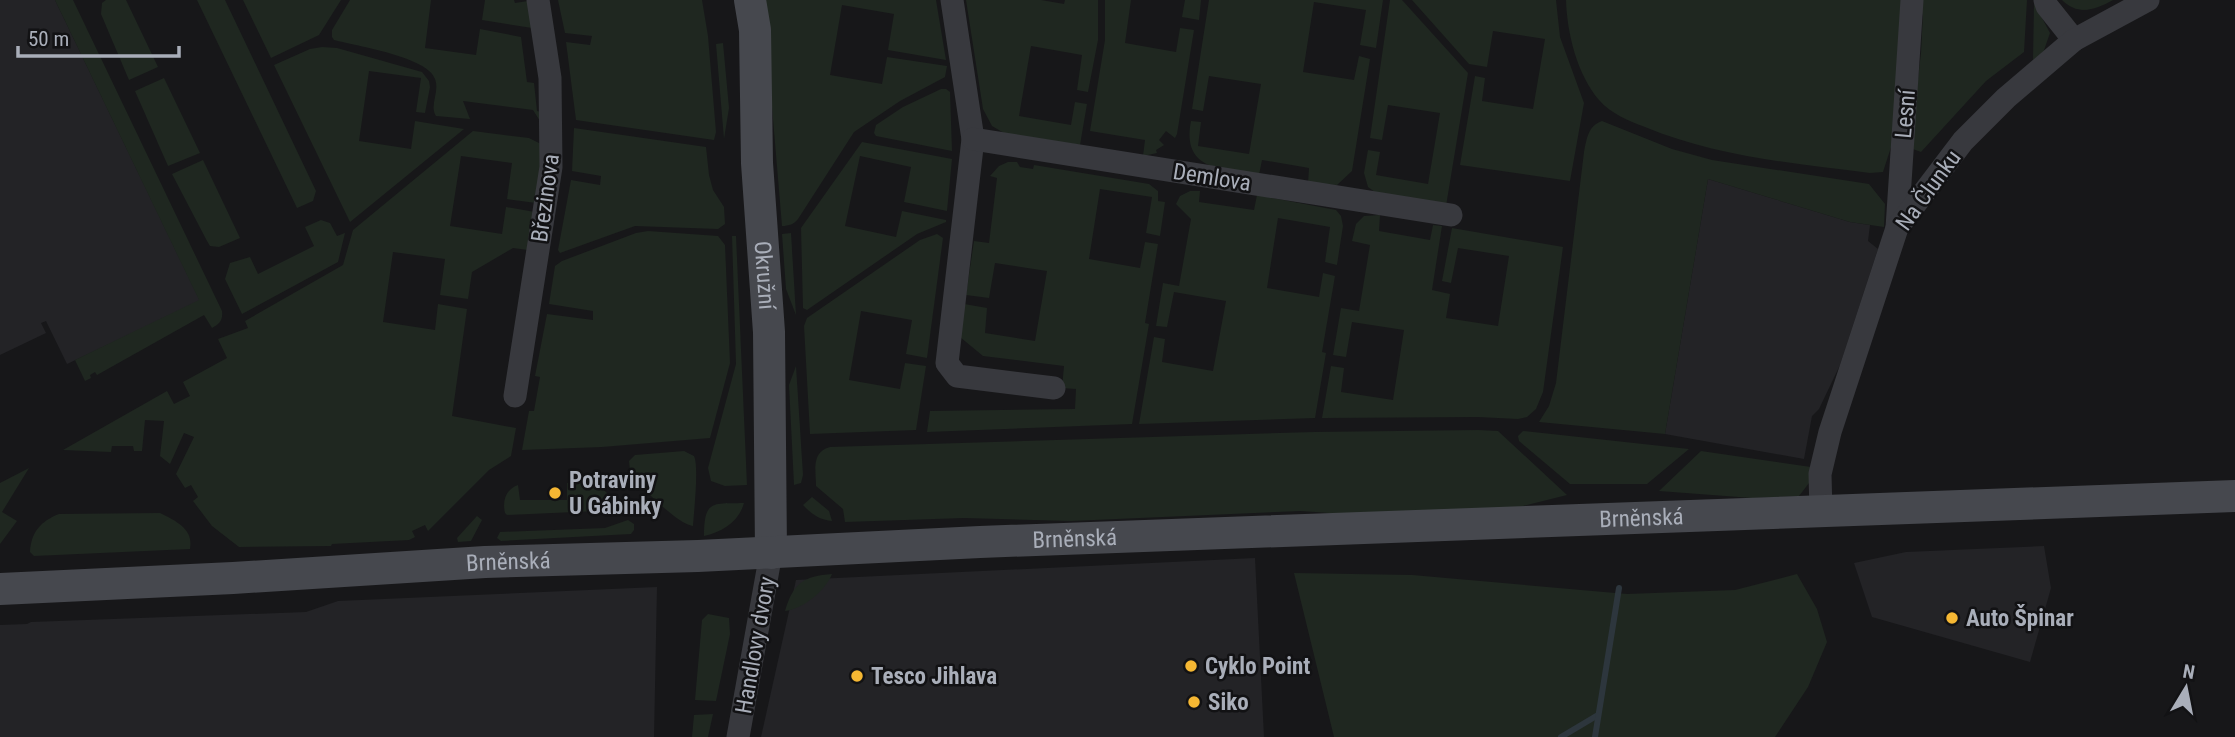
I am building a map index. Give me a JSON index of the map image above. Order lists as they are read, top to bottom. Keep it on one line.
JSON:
{"streets":{"main road":["Okružní","Brněnská"],"street":["Lesní","Demlova","Na Člunku","Březinova","Handlovy dvory"]},"crossings":[["Lesní","Na Člunku"],["Na Člunku","Brněnská"],["Okružní","Brněnská"],["Okružní","Handlovy dvory"],["Brněnská","Handlovy dvory"]],"places":["Potraviny U Gábinky","Auto Špinar","Cyklo Point","Tesco Jihlava","Siko"],"scale_bar":"50 m","north":"top"}
